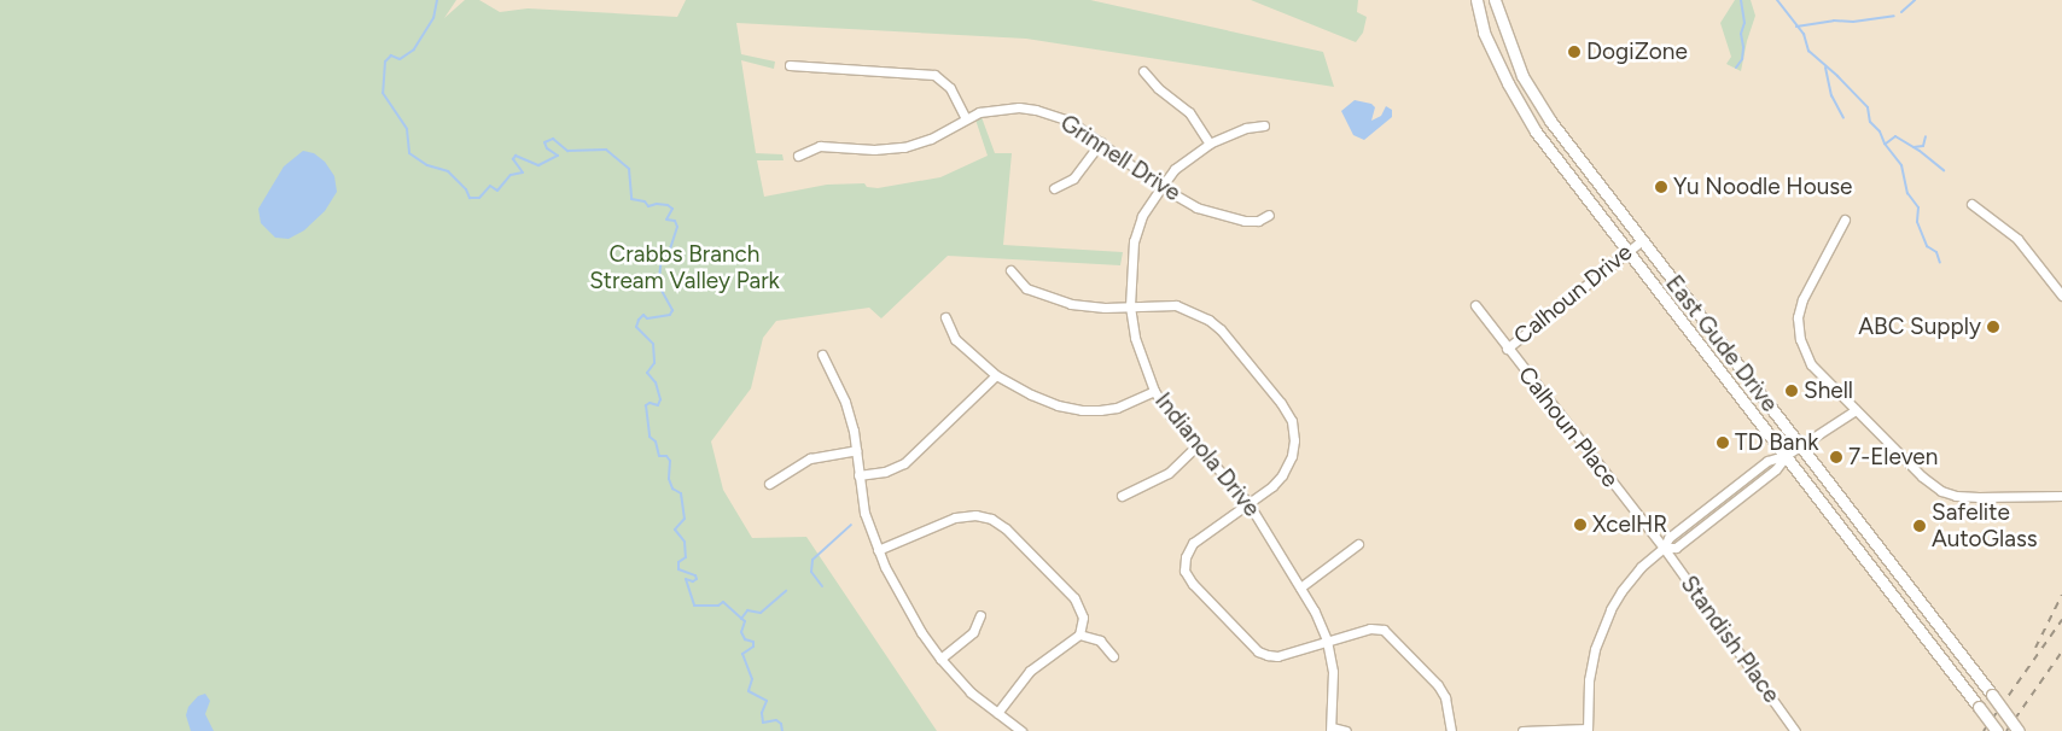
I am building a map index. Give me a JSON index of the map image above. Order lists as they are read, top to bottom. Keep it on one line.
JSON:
{"streets":{"main road":["East Gude Drive"],"street":["Grinnell Drive","Calhoun Drive","Calhoun Place","Indianola Drive","Standish Place"]},"crossings":[["Grinnell Drive","Indianola Drive"],["Calhoun Drive","East Gude Drive"],["Calhoun Drive","Calhoun Place"],["Calhoun Place","Standish Place"]],"parks":["Crabbs Branch Stream Valley Park"],"places":["DogiZone","Yu Noodle House","ABC Supply","Shell","TD Bank","7-Eleven","XcelHR","Safelite AutoGlass"]}
